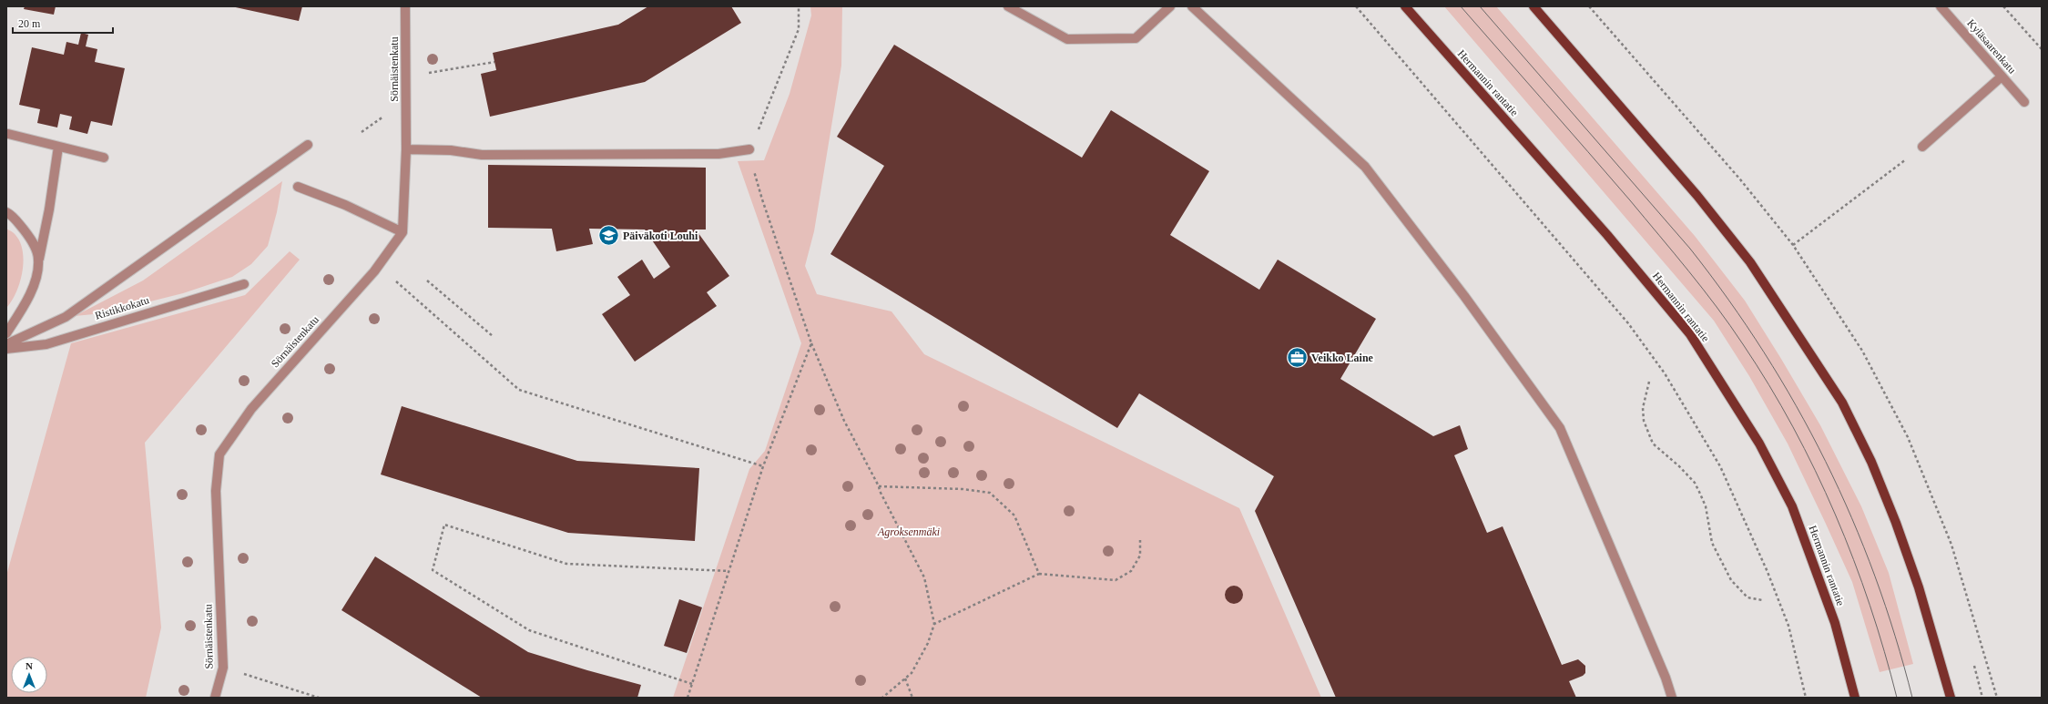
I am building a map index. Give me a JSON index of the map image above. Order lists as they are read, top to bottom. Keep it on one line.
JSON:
{"streets":{"main road":["Hermannin rantatie"],"street":["Kyläsaarenkatu","Sörnäistenkatu","Ristikkokatu"]},"parks":["Agroksenmäki"],"places":{"school or university":["Päiväkoti Louhi"],"office":["Veikko Laine"]},"scale_bar":"20 m","north":"top"}
